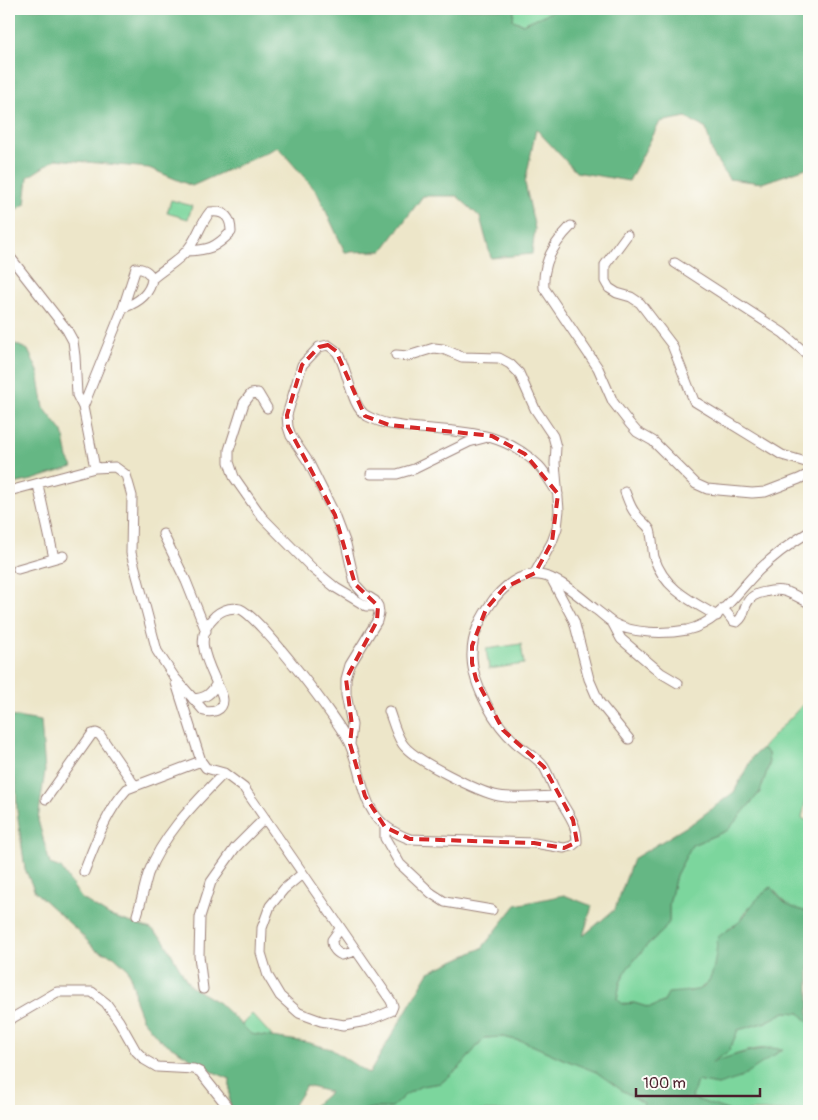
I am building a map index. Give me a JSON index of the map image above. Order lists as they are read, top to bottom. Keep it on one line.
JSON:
{"scale_bar":"100 m"}
